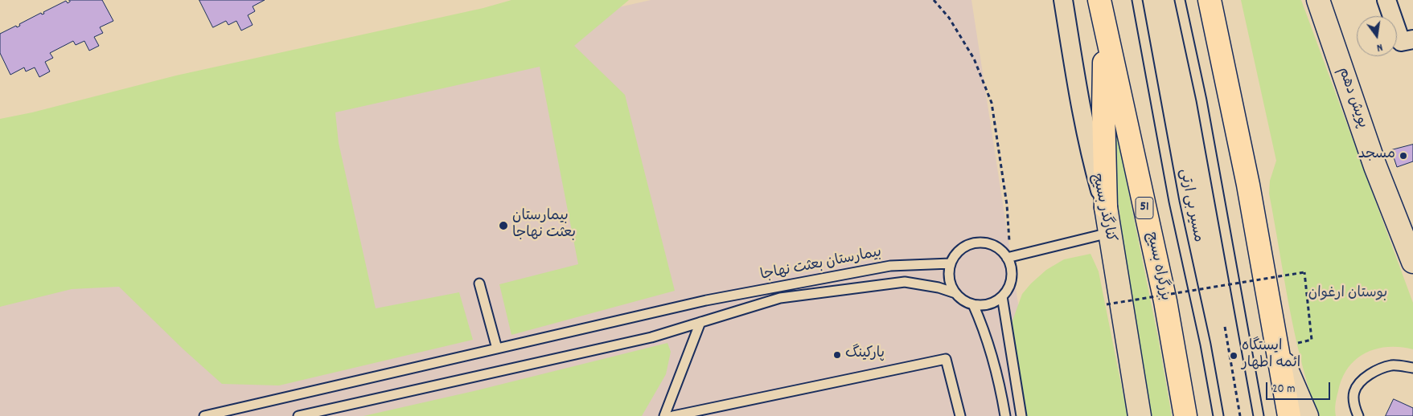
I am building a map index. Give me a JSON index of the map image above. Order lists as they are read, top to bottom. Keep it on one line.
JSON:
{"streets":{"highway":["51","بزرگراه بسیج"],"main road":["پویش دهم","کنارگذر بسیج"],"lane":["مسیر بی ارتی","بیمارستان بعثت نهاجا"]},"parks":["بوستان ارغوان"],"places":["مسجد","بیمارستان بعثت نهاجا","پارکینگ","ایستگاه ائمه اطهار"],"scale_bar":"20 m","north":"bottom"}
